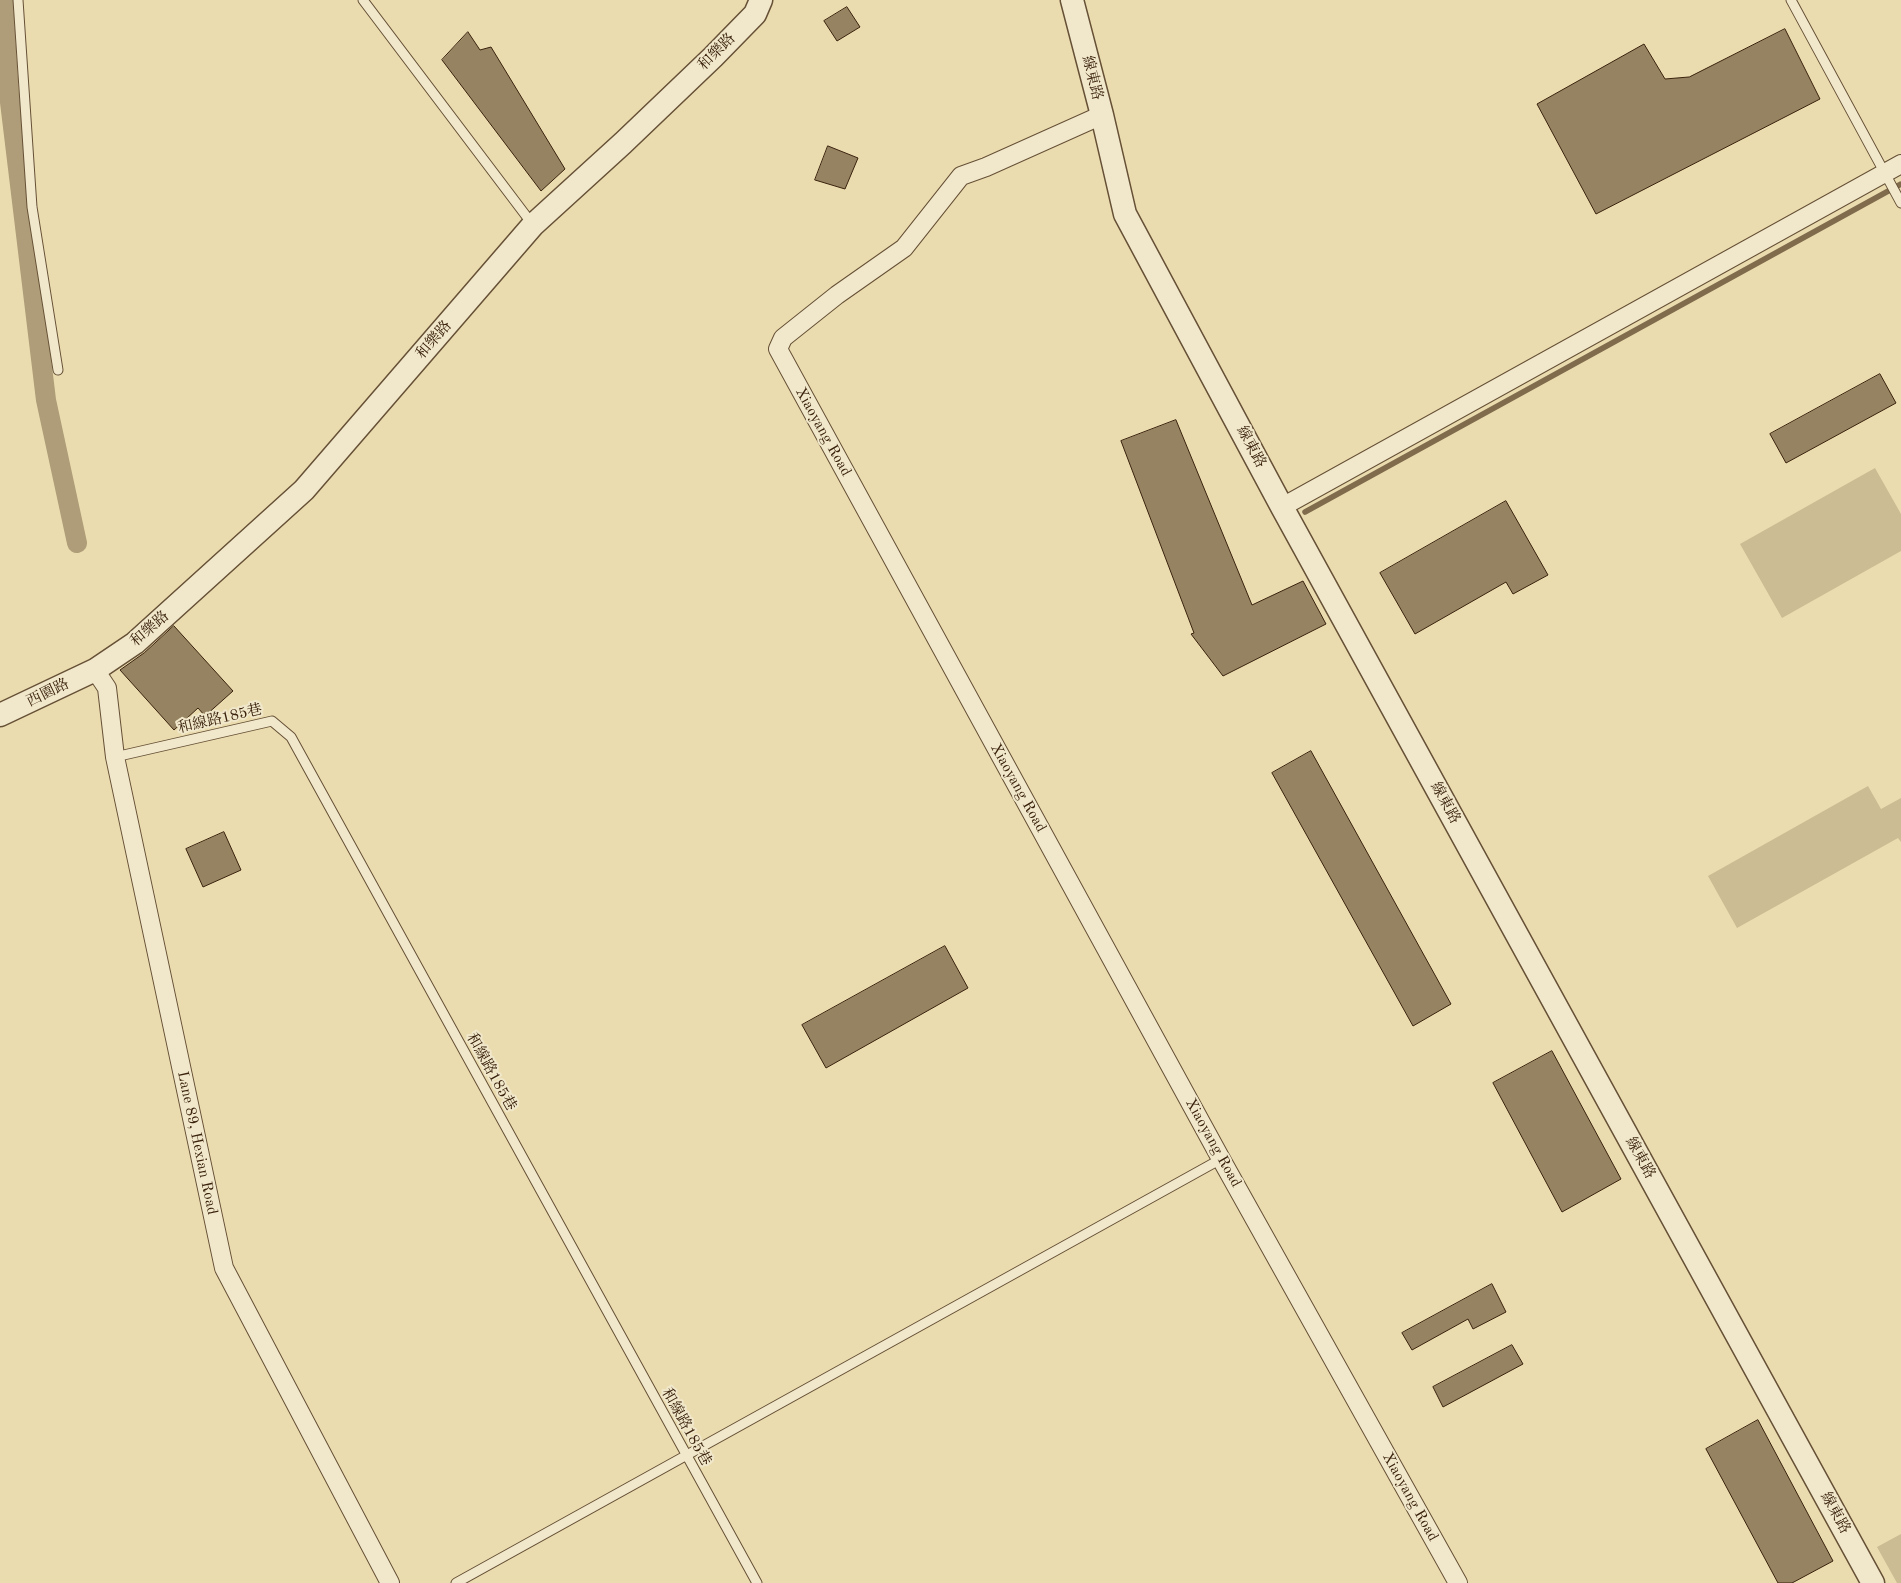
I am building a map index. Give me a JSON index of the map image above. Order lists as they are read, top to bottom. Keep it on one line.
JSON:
{"streets":{"street":["和樂路","線東路","Xiaoyang Road","西園路","Lane 89, Hexian Road"],"lane":["和線路185巷"]},"crossings":[["和樂路","西園路"],["和樂路","Lane 89, Hexian Road"],["線東路","Xiaoyang Road"],["西園路","Lane 89, Hexian Road"],["和線路185巷","Lane 89, Hexian Road"]]}
